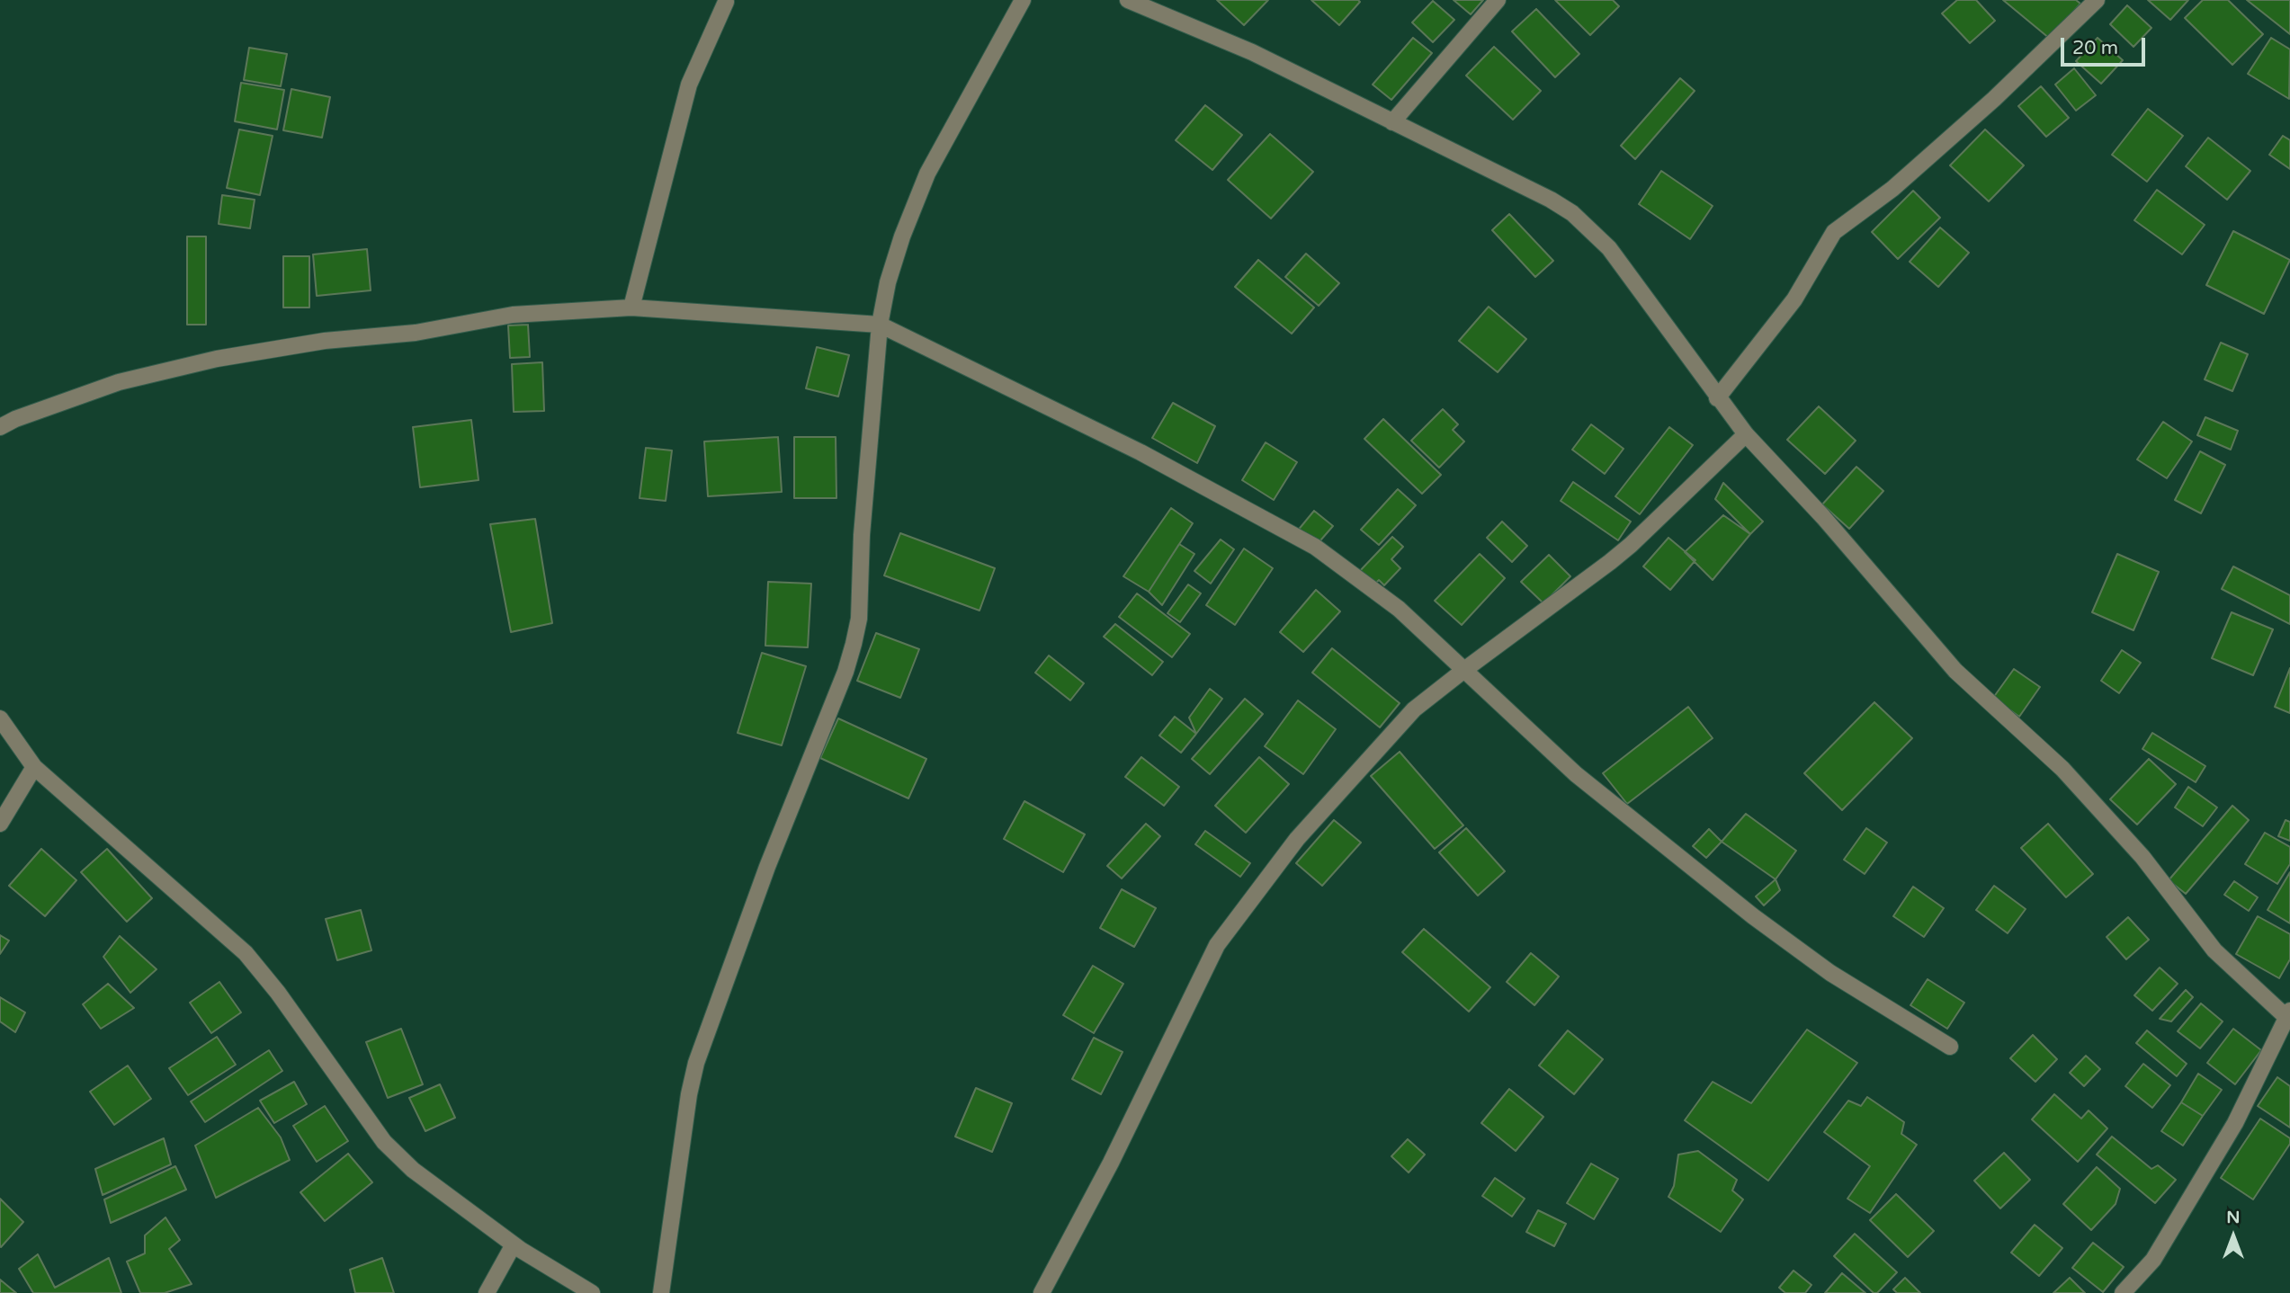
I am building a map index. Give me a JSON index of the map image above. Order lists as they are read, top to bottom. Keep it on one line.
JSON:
{"scale_bar":"20 m","north":"top"}
